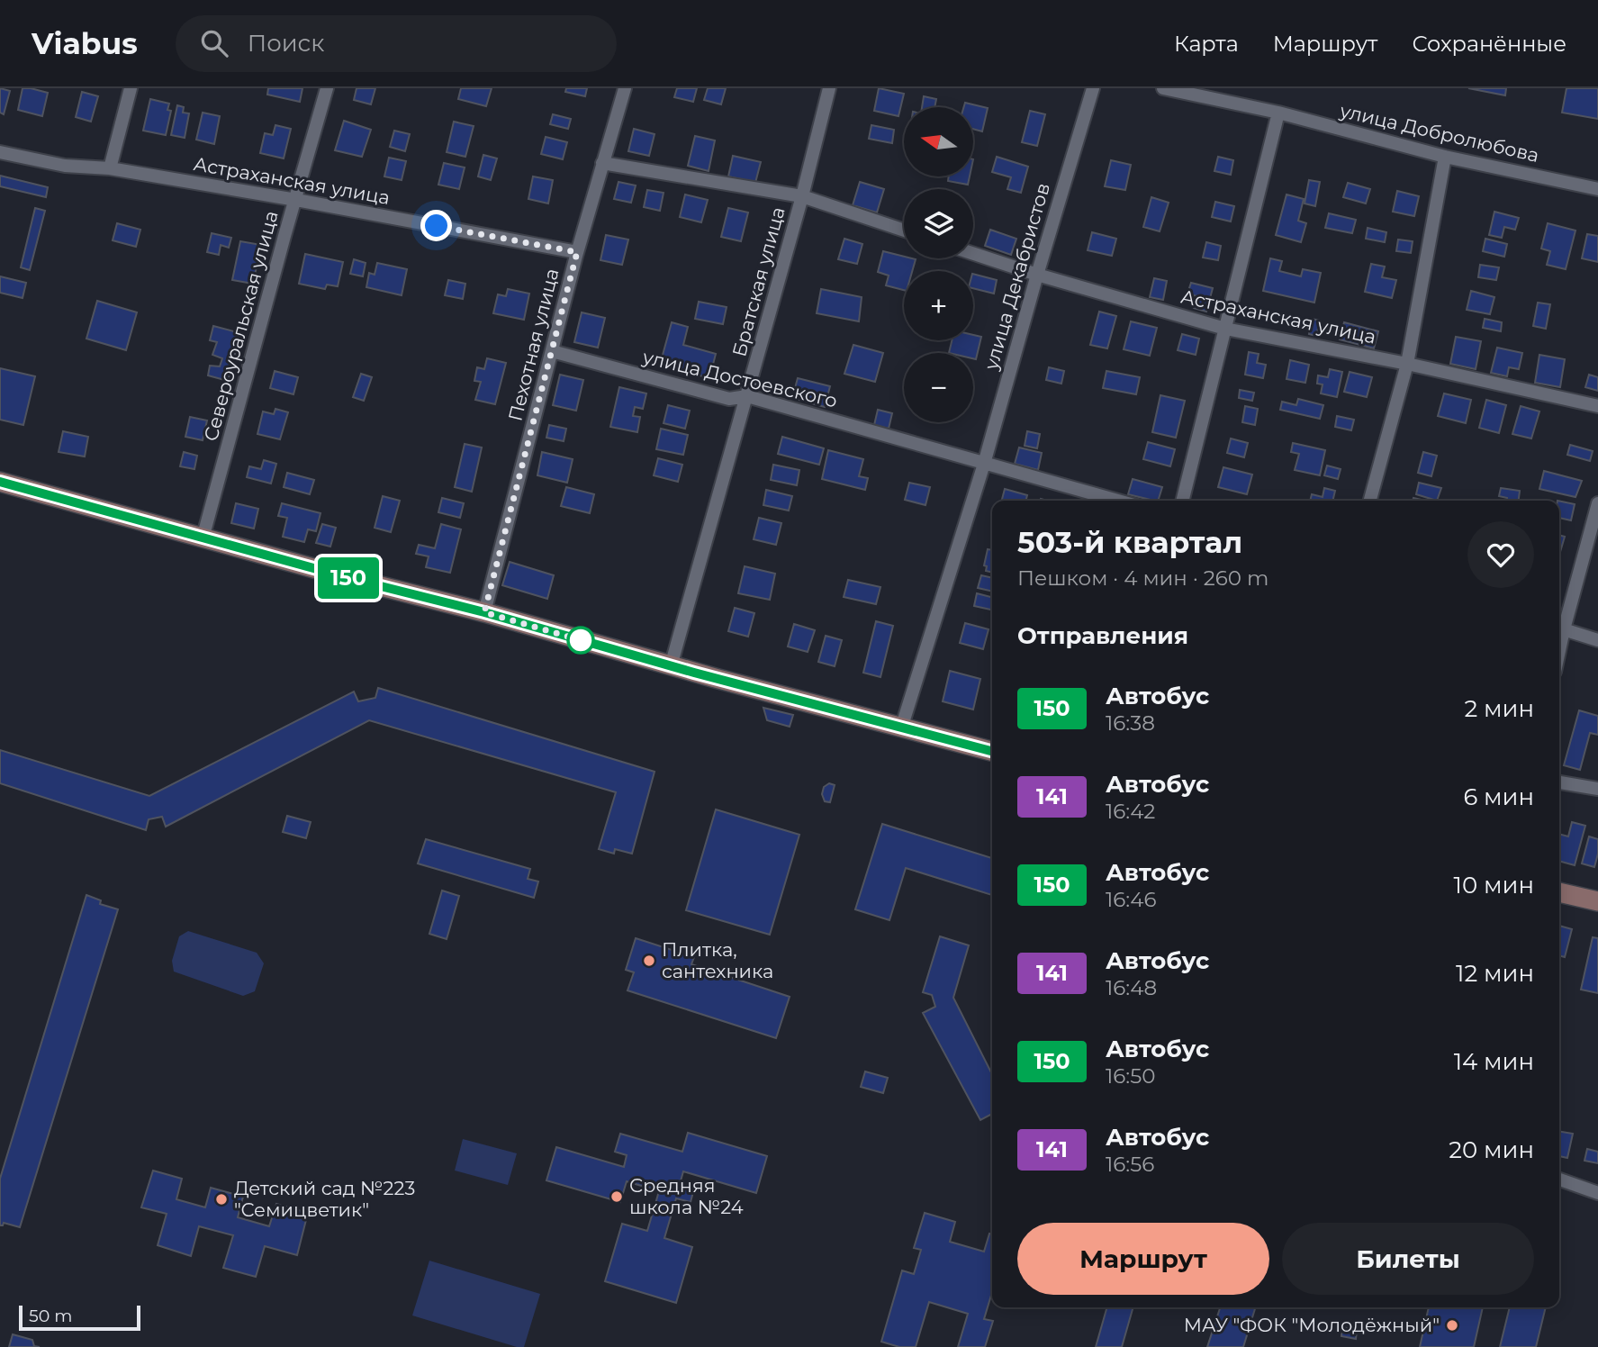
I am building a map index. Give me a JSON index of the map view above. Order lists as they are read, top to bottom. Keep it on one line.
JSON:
{"streets":{"street":["улица Добролюбова","Астраханская улица","улица Декабристов","Братская улица","Североуральская улица","Пехотная улица","улица Достоевского"]},"crossings":[["Астраханская улица","улица Декабристов"],["Астраханская улица","Североуральская улица"],["Астраханская улица","Пехотная улица"],["улица Декабристов","улица Достоевского"],["Братская улица","улица Достоевского"],["Пехотная улица","улица Достоевского"]],"places":["Плитка, сантехника","Средняя школа №24","Детский сад №223 \"Семицветик\"","МАУ \"ФОК \"Молодёжный\""],"lines":["bus line 150"],"scale_bar":"50 m","north":"left","page":{"header":"Viabus","search":"Поиск","nav":["Карта","Маршрут","Сохранённые"],"on_map":"150","map_buttons":["+","−"],"heading":[["503-й квартал","Пешком · 4 мин · 260 m"],"Отправления"],"list":[{"mark":"150","name":"Автобус","note":"16:38","value":"2 мин"},{"mark":"141","name":"Автобус","note":"16:42","value":"6 мин"},{"mark":"150","name":"Автобус","note":"16:46","value":"10 мин"},{"mark":"141","name":"Автобус","note":"16:48","value":"12 мин"},{"mark":"150","name":"Автобус","note":"16:50","value":"14 мин"},{"mark":"141","name":"Автобус","note":"16:56","value":"20 мин"}],"buttons":["Маршрут","Билеты"],"scale":"50 m"}}
